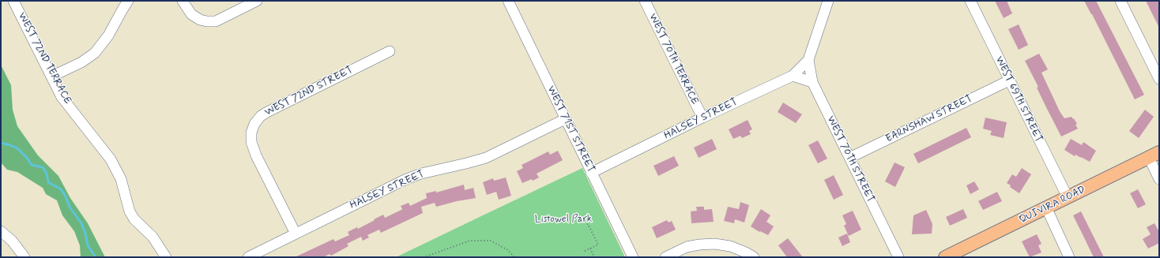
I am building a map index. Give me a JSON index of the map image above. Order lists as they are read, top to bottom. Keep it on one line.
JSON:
{"streets":{"main road":["QUIVIRA ROAD"],"street":["WEST 72ND TERRACE","WEST 70TH TERRACE","WEST 72ND STREET","WEST 69TH STREET","HALSEY STREET","EARNSHAW STREET","WEST 71ST STREET","WEST 70TH STREET"]},"crossings":[["WEST 70TH TERRACE","HALSEY STREET"],["WEST 72ND STREET","HALSEY STREET"],["WEST 69TH STREET","EARNSHAW STREET"],["WEST 69TH STREET","QUIVIRA ROAD"],["HALSEY STREET","WEST 71ST STREET"],["HALSEY STREET","WEST 70TH STREET"],["EARNSHAW STREET","WEST 70TH STREET"]],"parks":["Listowel Park"]}
